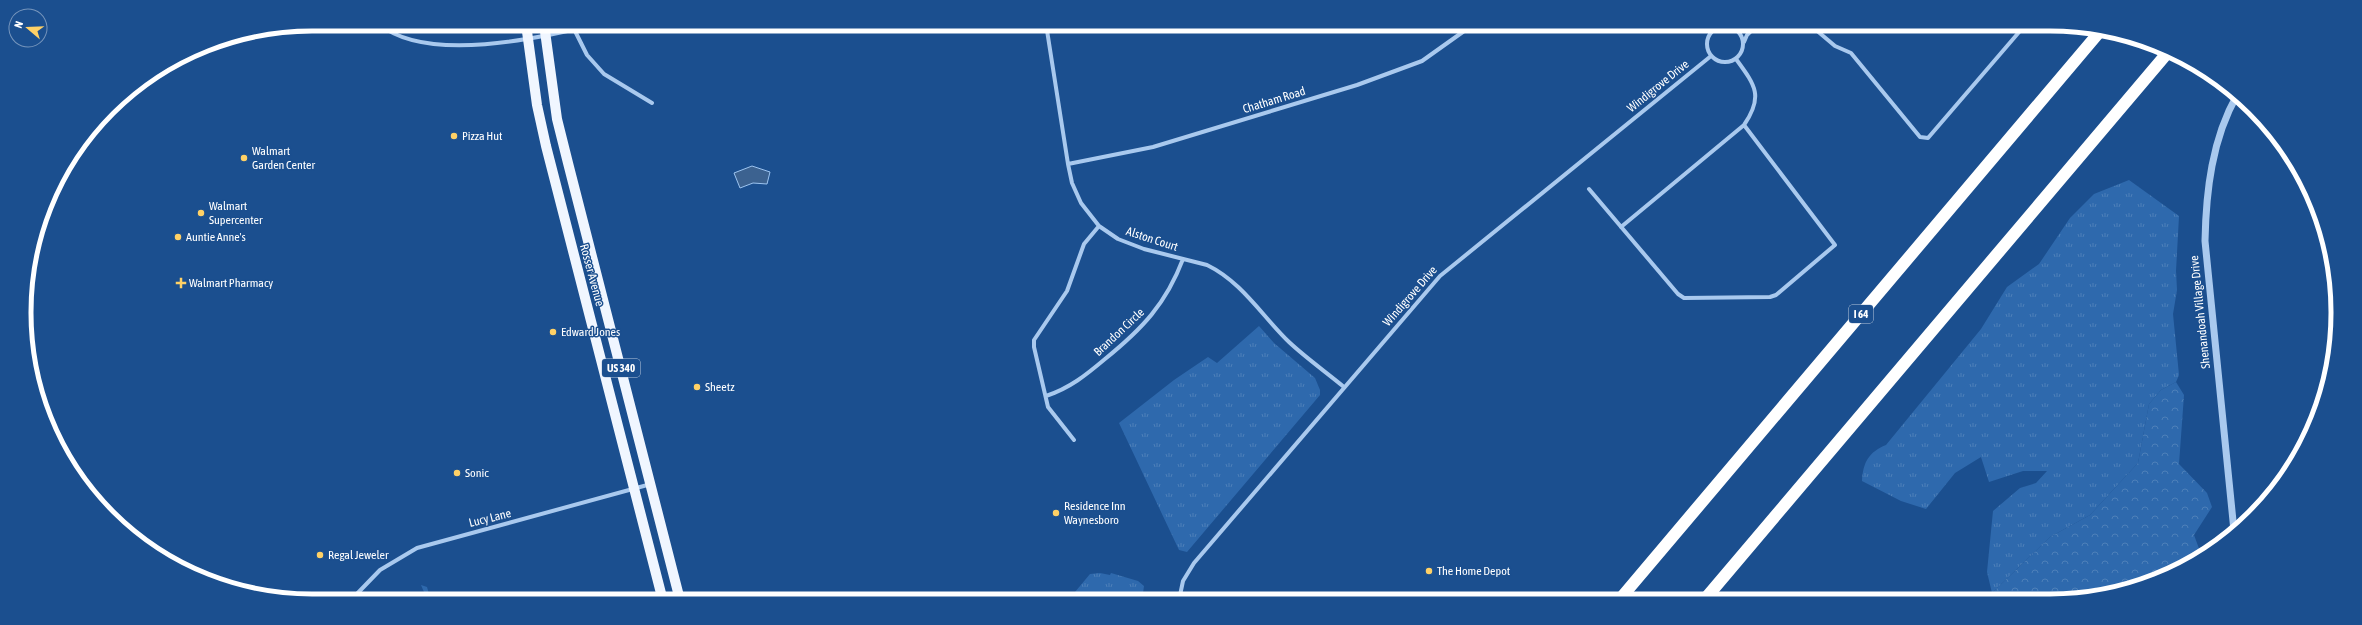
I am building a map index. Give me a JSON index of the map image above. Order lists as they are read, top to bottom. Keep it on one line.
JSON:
{"streets":{"highway":["I 64"],"main road":["Rosser Avenue","US 340"],"street":["Windigrove Drive","Chatham Road","Alston Court","Shenandoah Village Drive","Brandon Circle","Lucy Lane"]},"crossings":[["Windigrove Drive","Alston Court"],["Chatham Road","Alston Court"],["Alston Court","Brandon Circle"],["Rosser Avenue","Lucy Lane"]],"places":{"other":["Pizza Hut","Walmart Garden Center","Walmart Supercenter","Auntie Anne's","Edward Jones","Sheetz","Sonic","Residence Inn Waynesboro","Regal Jeweler","The Home Depot"],"health":["Walmart Pharmacy"]},"north":"left"}
